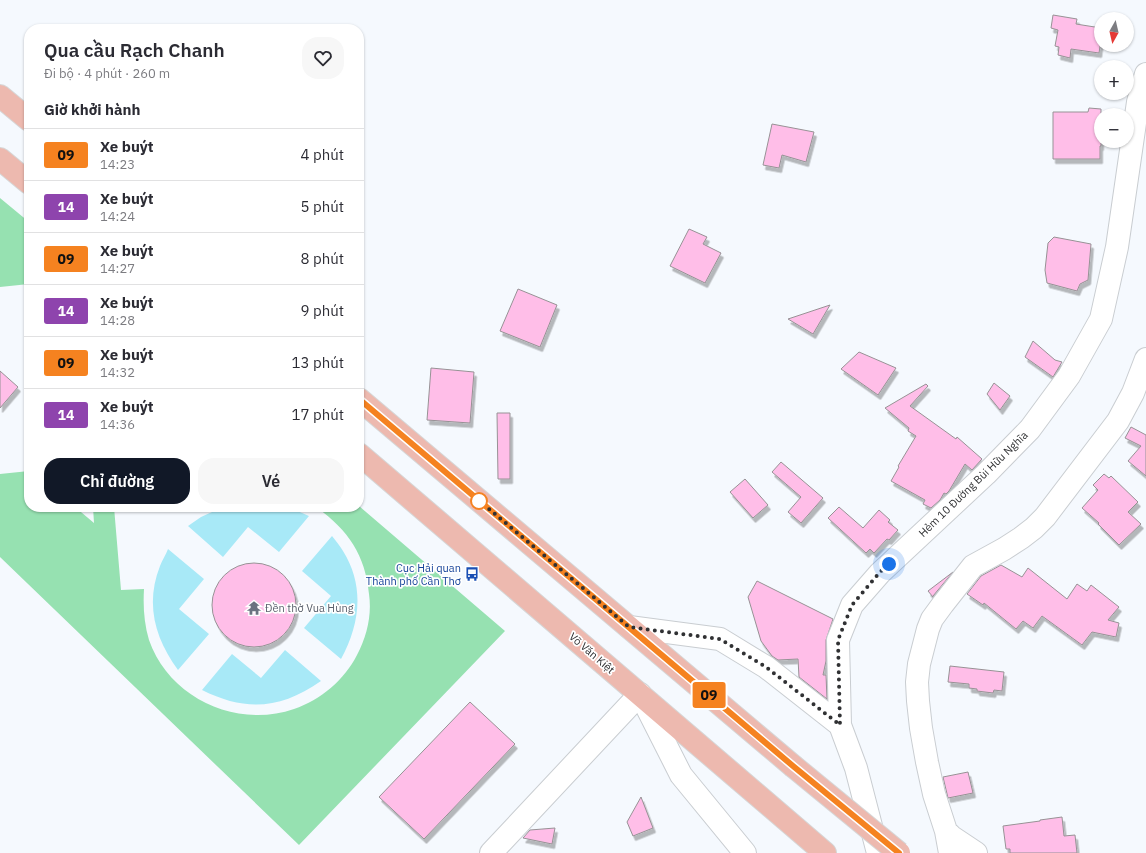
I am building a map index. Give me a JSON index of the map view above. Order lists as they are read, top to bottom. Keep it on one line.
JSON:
{"streets":{"main road":["Võ Văn Kiệt"],"street":["Hẻm 10 Đường Bùi Hữu Nghĩa"]},"places":{"bus stop":["Cục Hải quan Thành phố Cần Thơ"],"temple":["Đền thờ Vua Hùng"]},"lines":["bus line 09"],"north":"bottom","page":{"on_map":"09","map_buttons":["+","−"],"heading":[["Qua cầu Rạch Chanh","Đi bộ · 4 phút · 260 m"],"Giờ khởi hành"],"list":[{"mark":"09","name":"Xe buýt","note":"14:23","value":"4 phút"},{"mark":"14","name":"Xe buýt","note":"14:24","value":"5 phút"},{"mark":"09","name":"Xe buýt","note":"14:27","value":"8 phút"},{"mark":"14","name":"Xe buýt","note":"14:28","value":"9 phút"},{"mark":"09","name":"Xe buýt","note":"14:32","value":"13 phút"},{"mark":"14","name":"Xe buýt","note":"14:36","value":"17 phút"}],"buttons":["Chỉ đường","Vé"]}}
